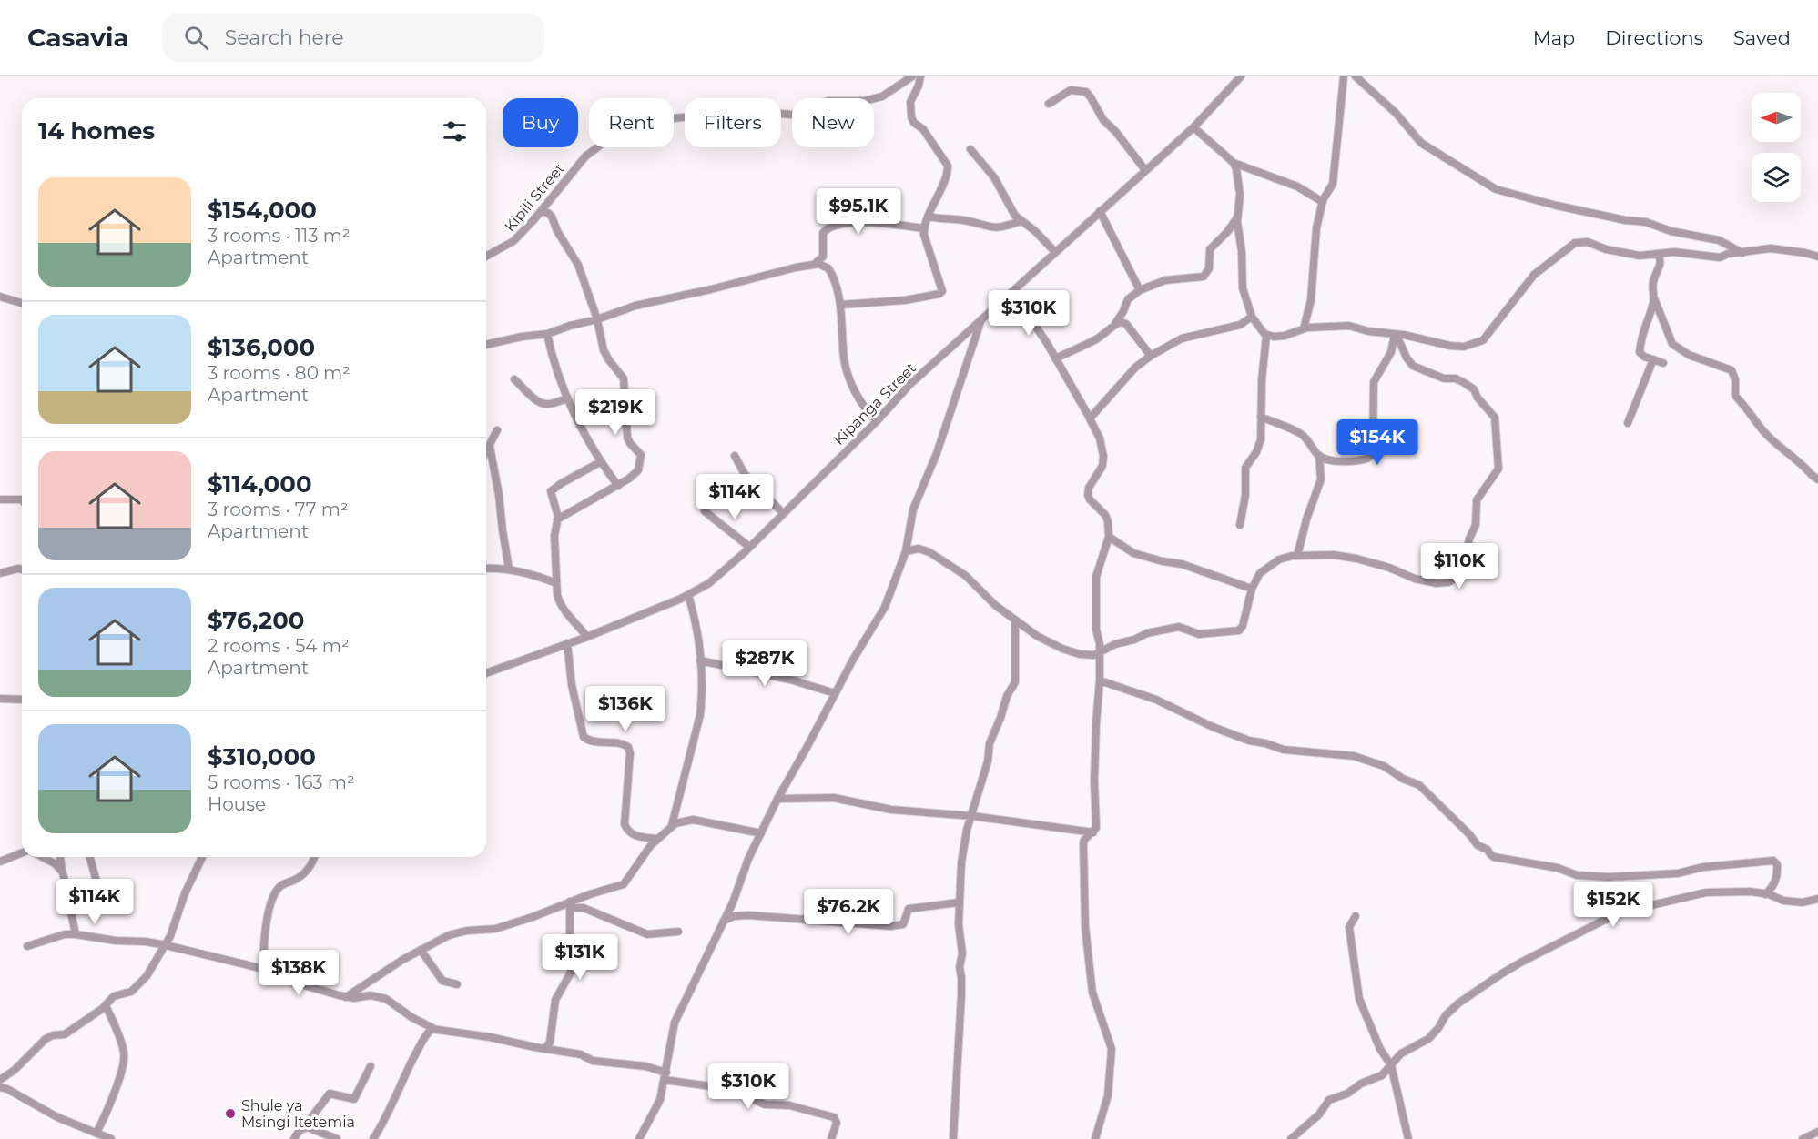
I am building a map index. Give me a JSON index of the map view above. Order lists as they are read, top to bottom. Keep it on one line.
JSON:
{"streets":{"street":["Kipili Street","Kipanga Street"]},"places":["Shule ya Msingi Itetemia"],"north":"left","page":{"header":"Casavia","search":"Search here","nav":["Map","Directions","Saved"],"chip":["Buy","Rent","Filters","New"],"heading":"14 homes","list":[{"name":"$154,000","note":"3 rooms · 113 m² · Apartment"},{"name":"$136,000","note":"3 rooms · 80 m² · Apartment"},{"name":"$114,000","note":"3 rooms · 77 m² · Apartment"},{"name":"$76,200","note":"2 rooms · 54 m² · Apartment"},{"name":"$310,000","note":"5 rooms · 163 m² · House"}],"price":["$95.1K","$310K","$219K","$154K","$114K","$110K","$287K","$136K","$114K","$152K","$76.2K","$131K","$138K","$310K"]}}
